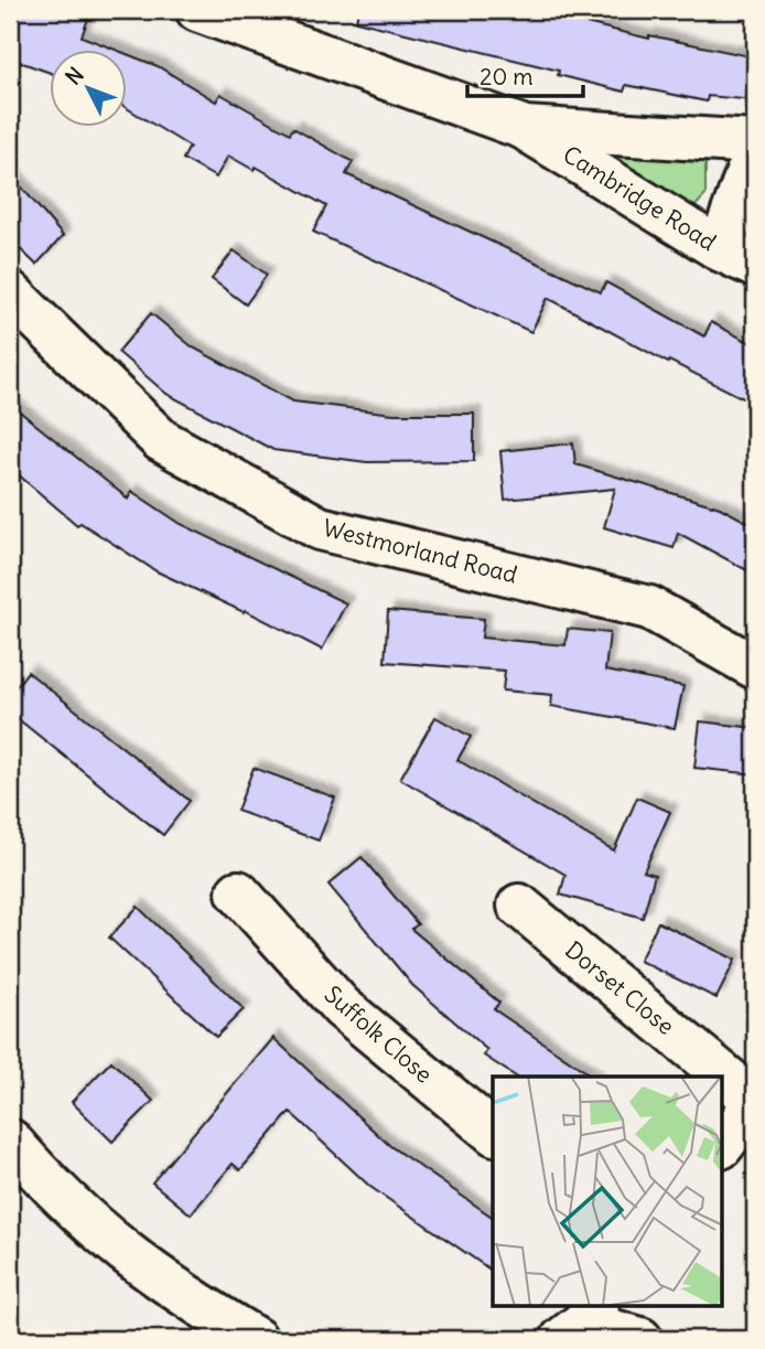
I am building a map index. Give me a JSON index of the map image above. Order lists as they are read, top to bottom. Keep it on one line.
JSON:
{"streets":{"street":["Cambridge Road","Westmorland Road","Dorset Close","Suffolk Close"]},"scale_bar":"20 m","north":"top left"}
